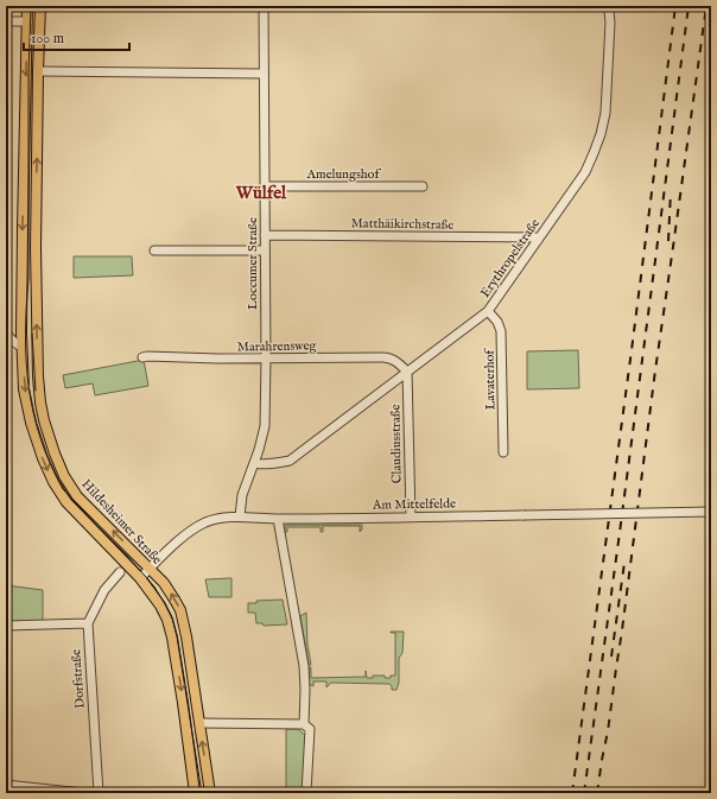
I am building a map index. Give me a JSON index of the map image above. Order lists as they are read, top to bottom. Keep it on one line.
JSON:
{"streets":{"main road":["Hildesheimer Straße"],"street":["Amelungshof","Matthäikirchstraße","Erythropelstraße","Loccumer Straße","Marahrensweg","Lavaterhof","Claudiusstraße","Am Mittelfelde","Dorfstraße"]},"crossings":[["Amelungshof","Loccumer Straße"],["Matthäikirchstraße","Erythropelstraße"],["Matthäikirchstraße","Loccumer Straße"],["Erythropelstraße","Loccumer Straße"],["Erythropelstraße","Marahrensweg"],["Erythropelstraße","Lavaterhof"],["Erythropelstraße","Claudiusstraße"],["Loccumer Straße","Marahrensweg"],["Loccumer Straße","Am Mittelfelde"],["Marahrensweg","Claudiusstraße"],["Claudiusstraße","Am Mittelfelde"],["Am Mittelfelde","Hildesheimer Straße"]],"districts":["Wülfel"],"scale_bar":"100 m"}
